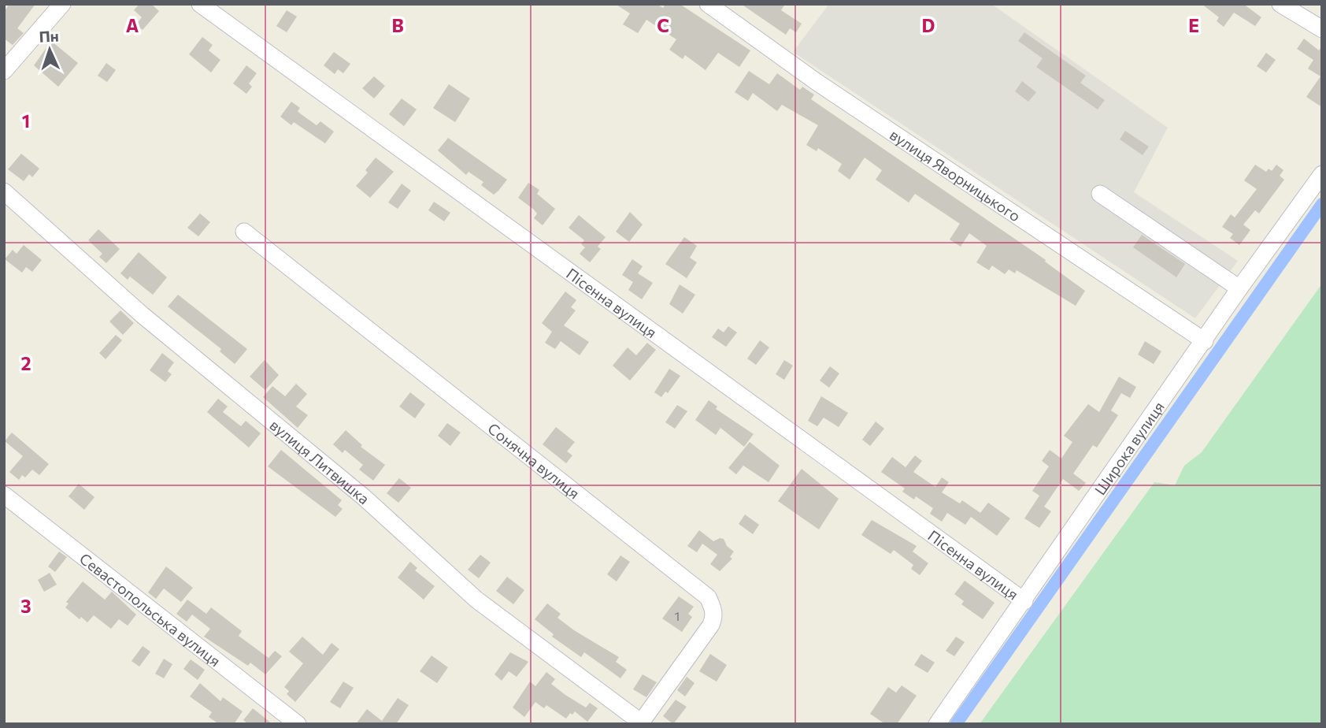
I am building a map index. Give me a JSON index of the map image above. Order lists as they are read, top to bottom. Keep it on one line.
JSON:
{"streets":{"street":["вулиця Яворницького","Пісенна вулиця","Широка вулиця","Сонячна вулиця","вулиця Литвишка","Севастопольська вулиця"]},"crossings":[["вулиця Яворницького","Широка вулиця"],["Пісенна вулиця","Широка вулиця"],["Сонячна вулиця","вулиця Литвишка"]],"house_numbers":["1"],"north":"top","grid":{"columns":["A","B","C","D","E"],"rows":["1","2","3"]}}
